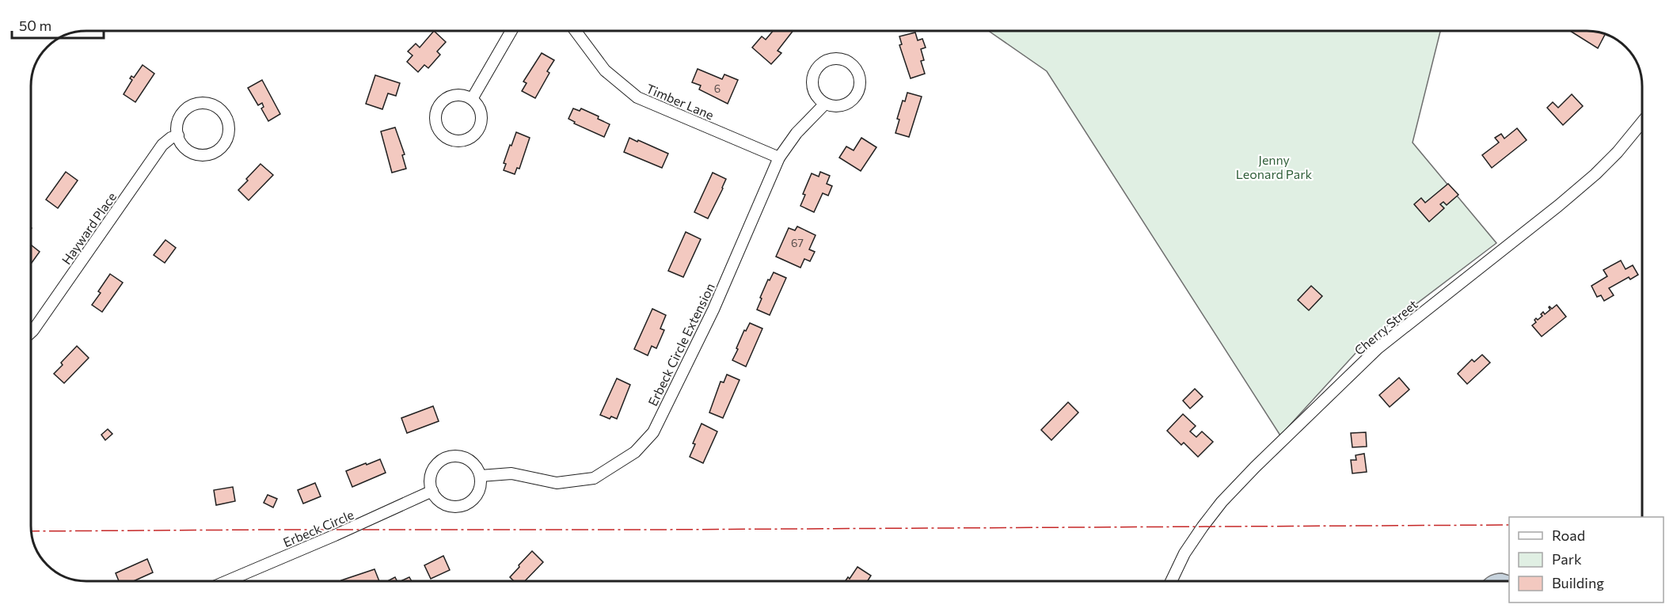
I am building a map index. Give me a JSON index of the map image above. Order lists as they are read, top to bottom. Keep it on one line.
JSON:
{"streets":{"street":["Timber Lane","Hayward Place","Cherry Street","Erbeck Circle Extension","Erbeck Circle"]},"crossings":[["Timber Lane","Erbeck Circle Extension"],["Erbeck Circle Extension","Erbeck Circle"]],"parks":["Jenny Leonard Park"],"house_numbers":["6","67"],"legend":["Road","Park","Building"],"scale_bar":"50 m"}
